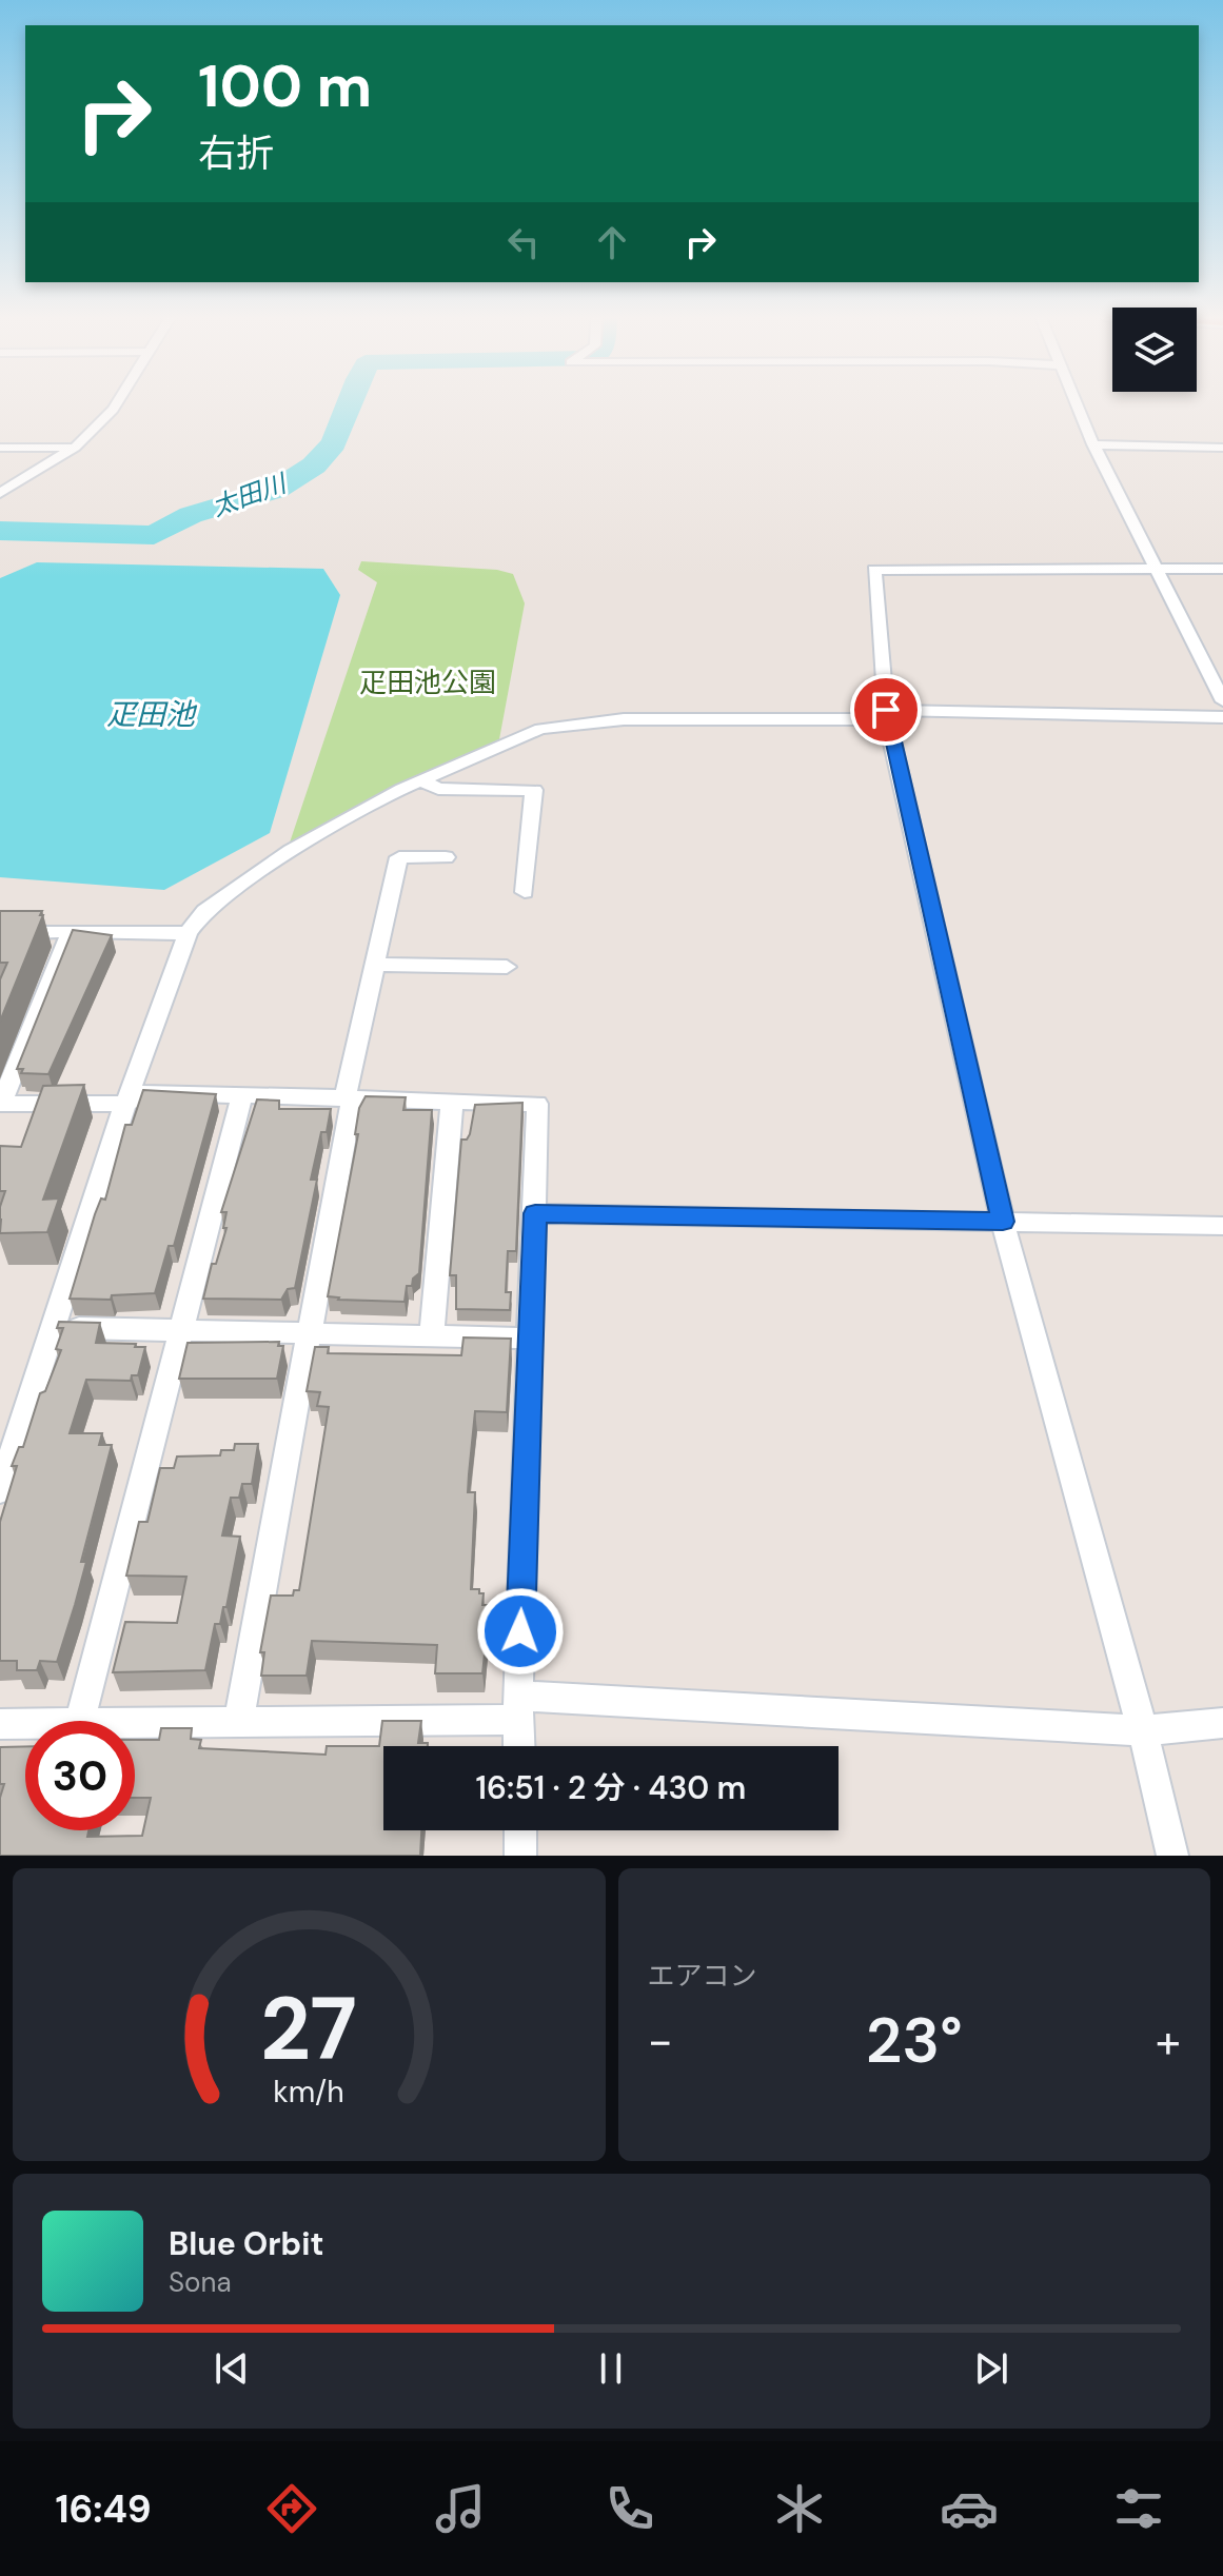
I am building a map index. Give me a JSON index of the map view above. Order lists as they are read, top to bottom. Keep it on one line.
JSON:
{"water":["太田川","疋田池"],"parks":["疋田池公園"],"page":{"turn":["100 m","右折"],"limit":"30","trip":"16:51 · 2 分 · 430 m","tile":"エアコン","heat":["−","23°","+"],"song":["Blue Orbit","Sona"],"tabs":"16:49","gauge":["27","km/h"]}}
